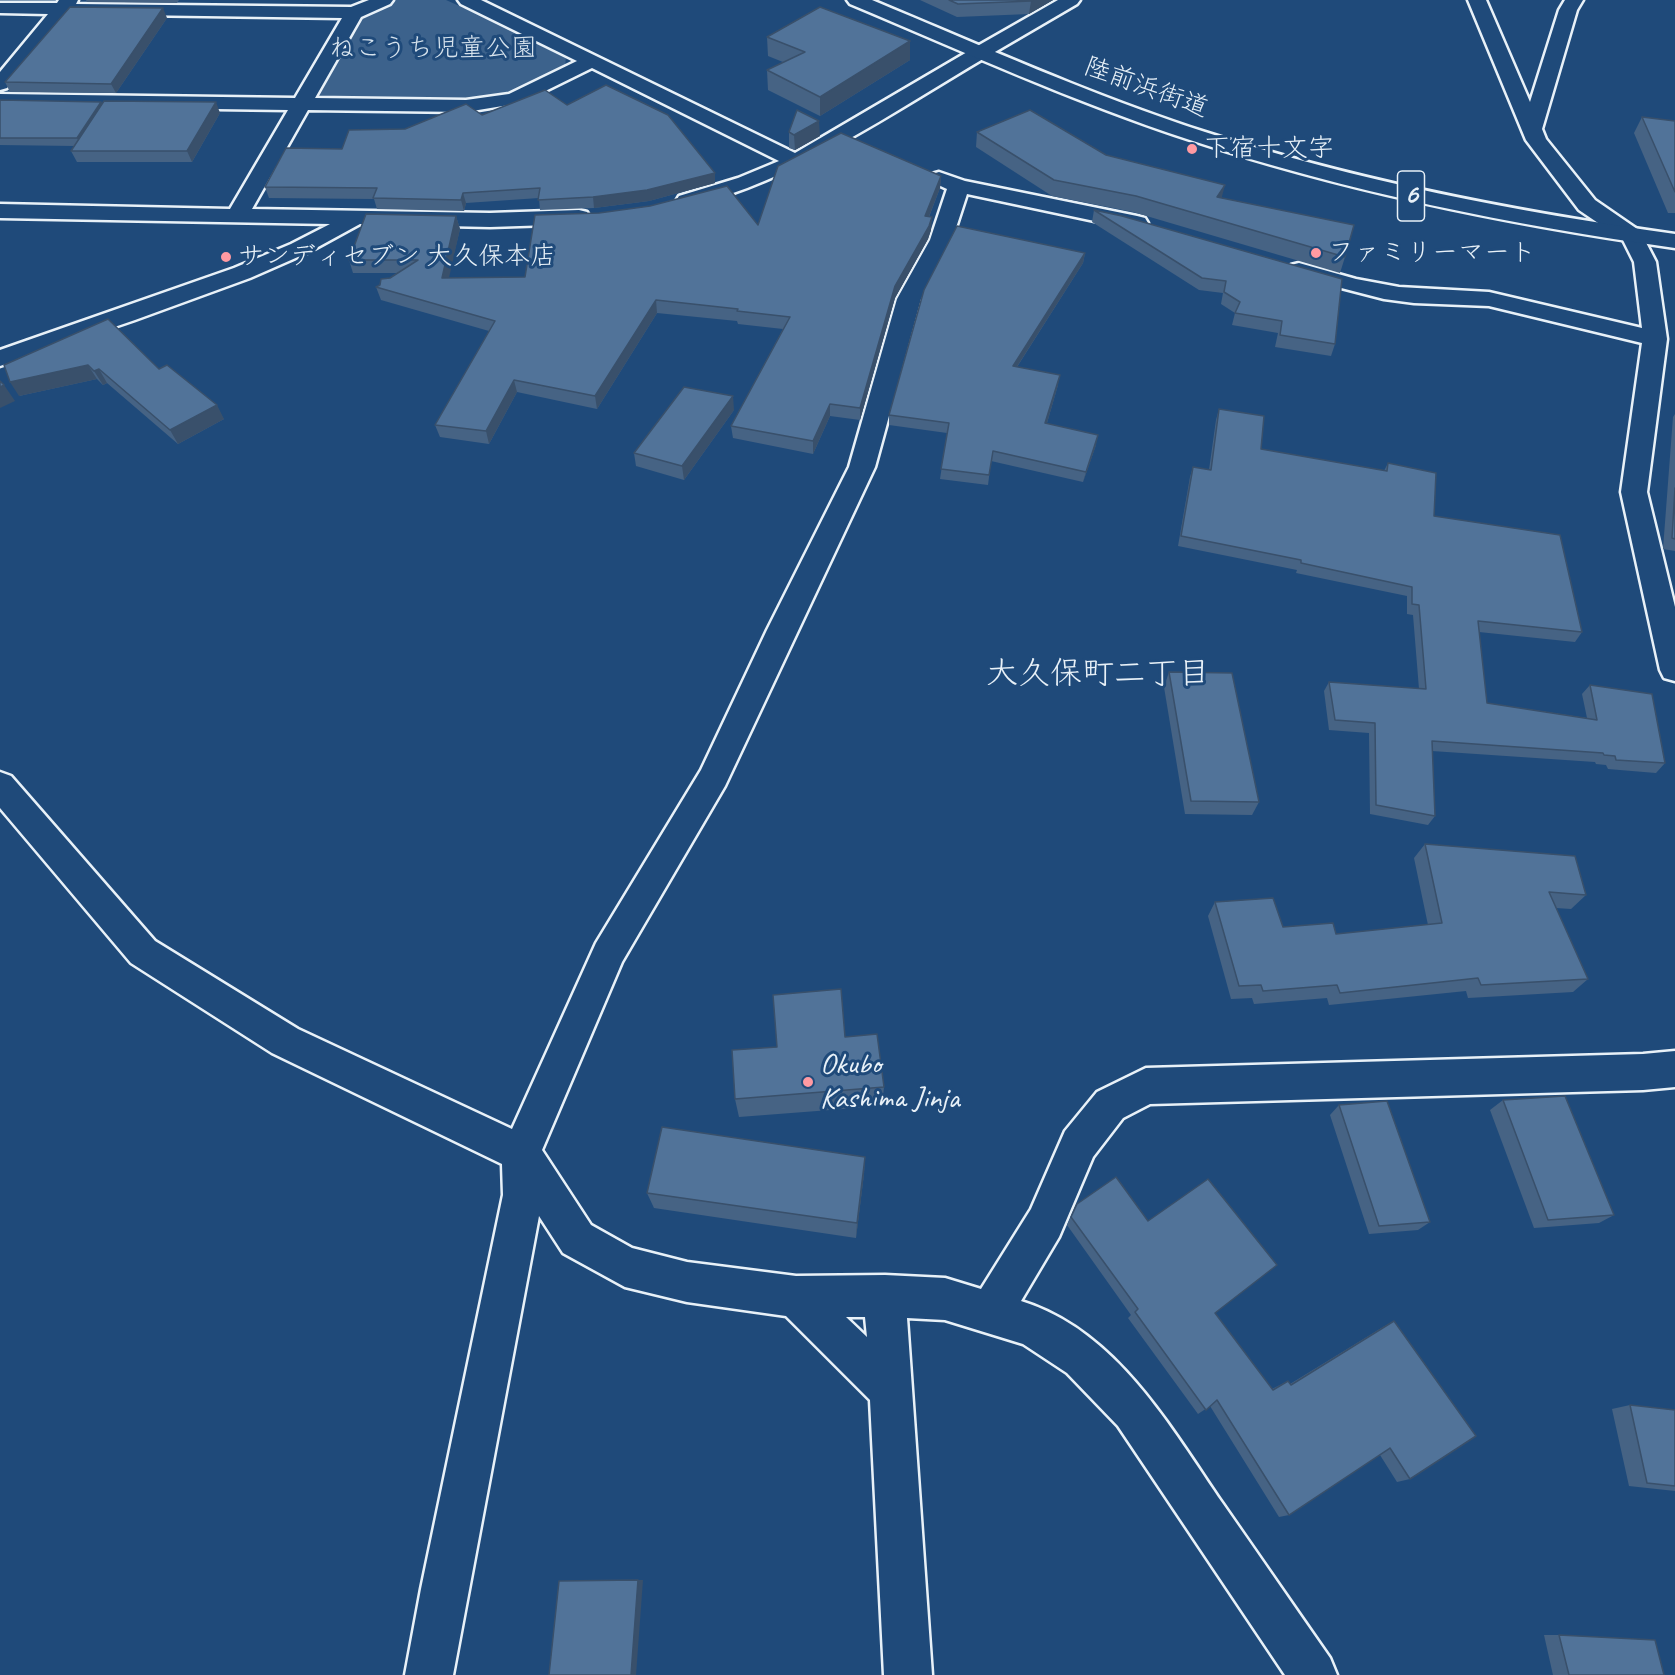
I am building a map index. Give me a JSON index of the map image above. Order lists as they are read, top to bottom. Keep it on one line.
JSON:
{"streets":{"main road":["陸前浜街道","6"]},"districts":["大久保町二丁目"],"parks":["ねこうち児童公園"],"places":["下宿十文字","ファミリーマート","サンディセブン 大久保本店","Okubo Kashima Jinja"]}
